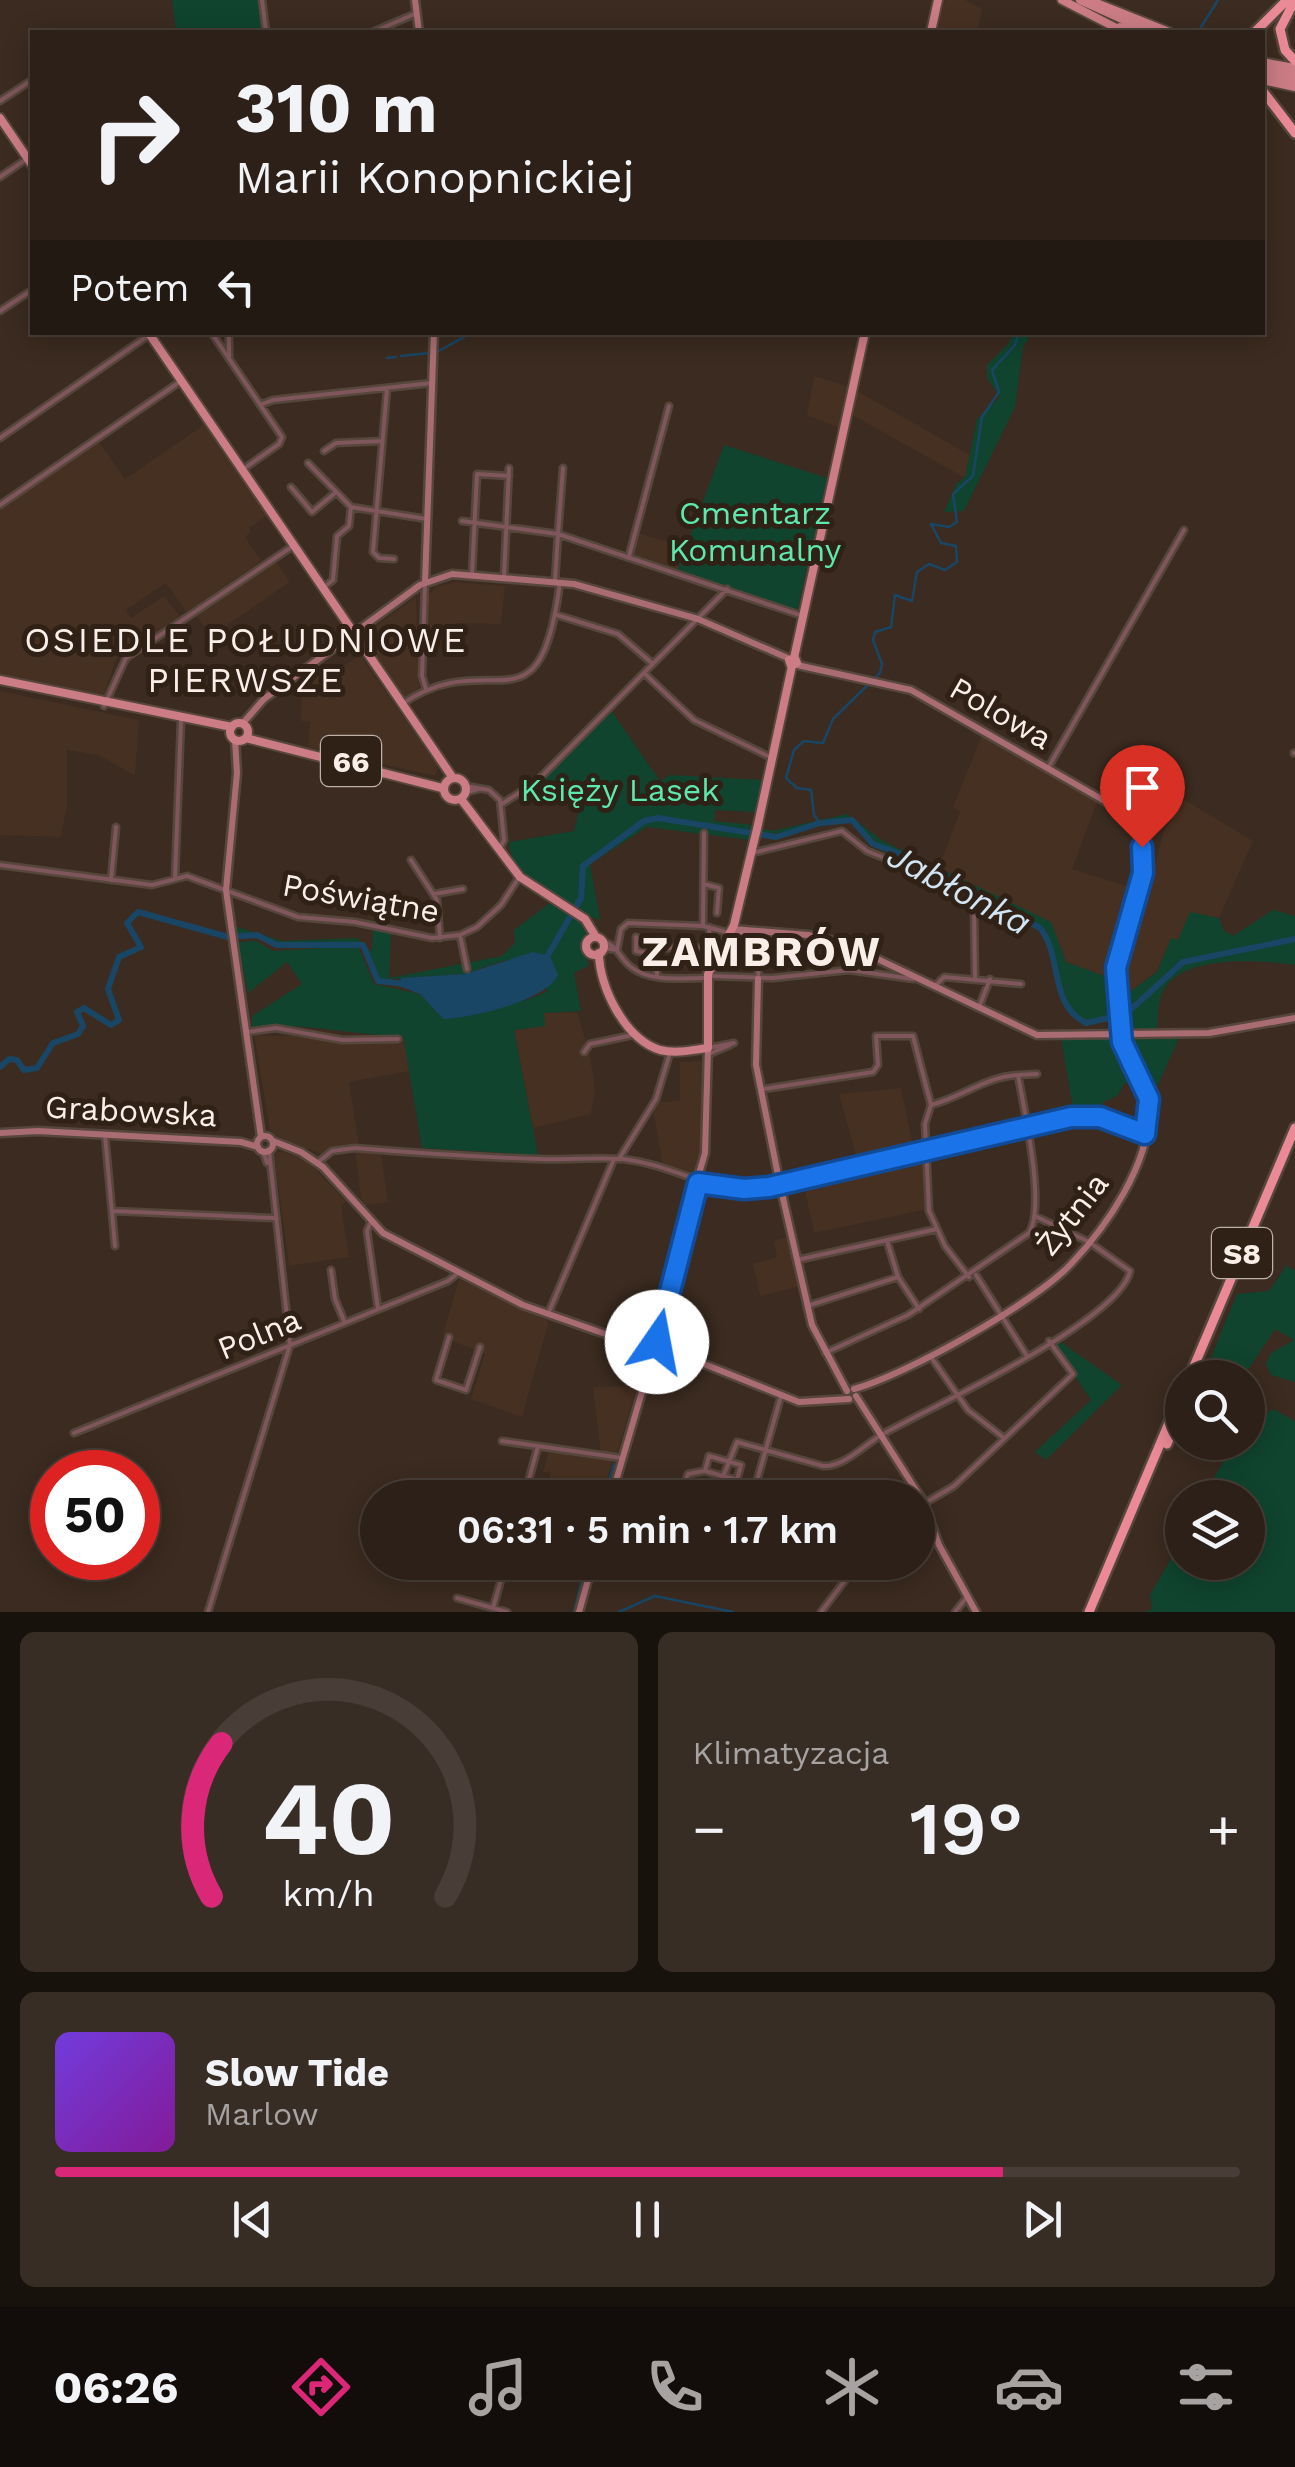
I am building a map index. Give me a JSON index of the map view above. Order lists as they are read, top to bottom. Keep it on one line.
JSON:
{"streets":{"highway":["S8"],"main road":["66"],"street":["Polowa","Poświątne","Grabowska","Żytnia","Polna"]},"crossings":[["Polowa","Żytnia"]],"districts":["OSIEDLE POŁUDNIOWE PIERWSZE","ZAMBRÓW"],"water":["Jabłonka"],"parks":["Cmentarz Komunalny","Księży Lasek"],"page":{"turn":["310 m","Marii Konopnickiej"],"then":"Potem","limit":"50","trip":"06:31 · 5 min · 1.7 km","tile":"Klimatyzacja","heat":["−","19°","+"],"song":["Slow Tide","Marlow"],"tabs":"06:26","gauge":["40","km/h"]}}
